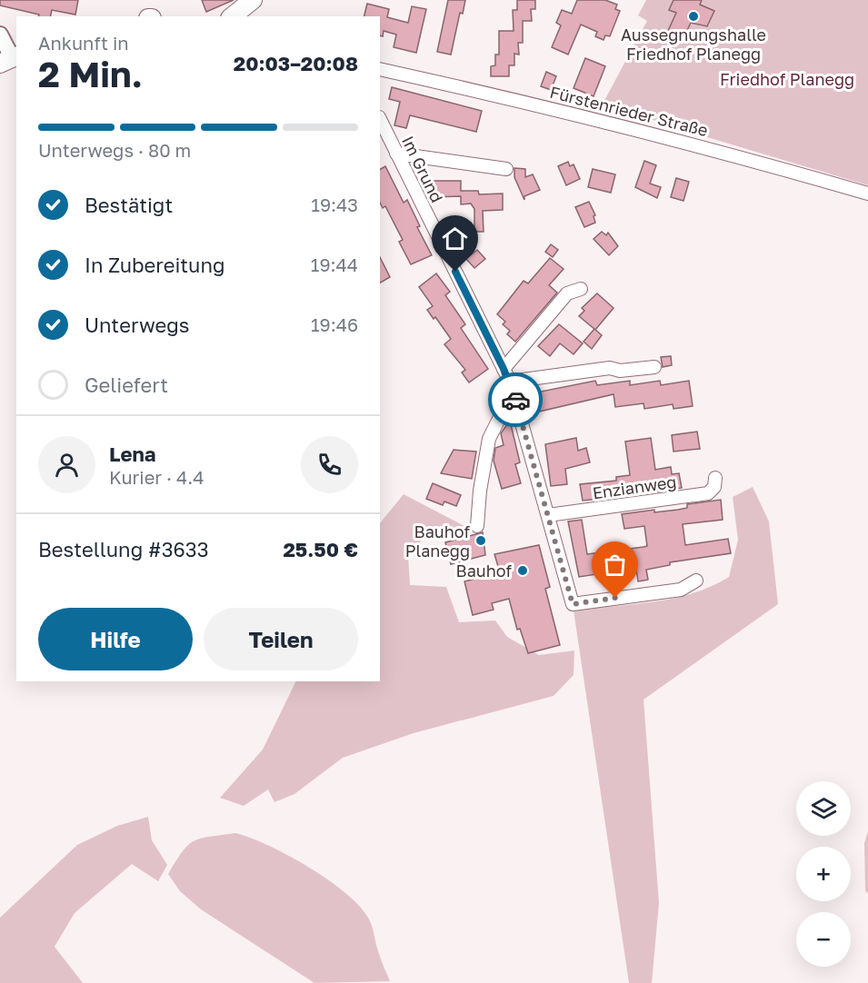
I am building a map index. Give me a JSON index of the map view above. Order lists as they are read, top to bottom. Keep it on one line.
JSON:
{"streets":{"street":["Fürstenrieder Straße","Im Grund","Enzianweg"]},"crossings":[["Im Grund","Enzianweg"]],"parks":["Friedhof Planegg"],"places":["Aussegnungshalle Friedhof Planegg","Bauhof Planegg","Bauhof"],"page":{"heading":["2 Min.","Ankunft in","20:03–20:08"],"panel":["Lena","Kurier · 4.4","Bestellung #3633","25.50 €"],"bar":"Unterwegs · 80 m","list":[["Bestätigt","19:43"],["In Zubereitung","19:44"],["Unterwegs","19:46"],"Geliefert"],"buttons":["Hilfe","Teilen"],"map_buttons":["+","−"]}}
